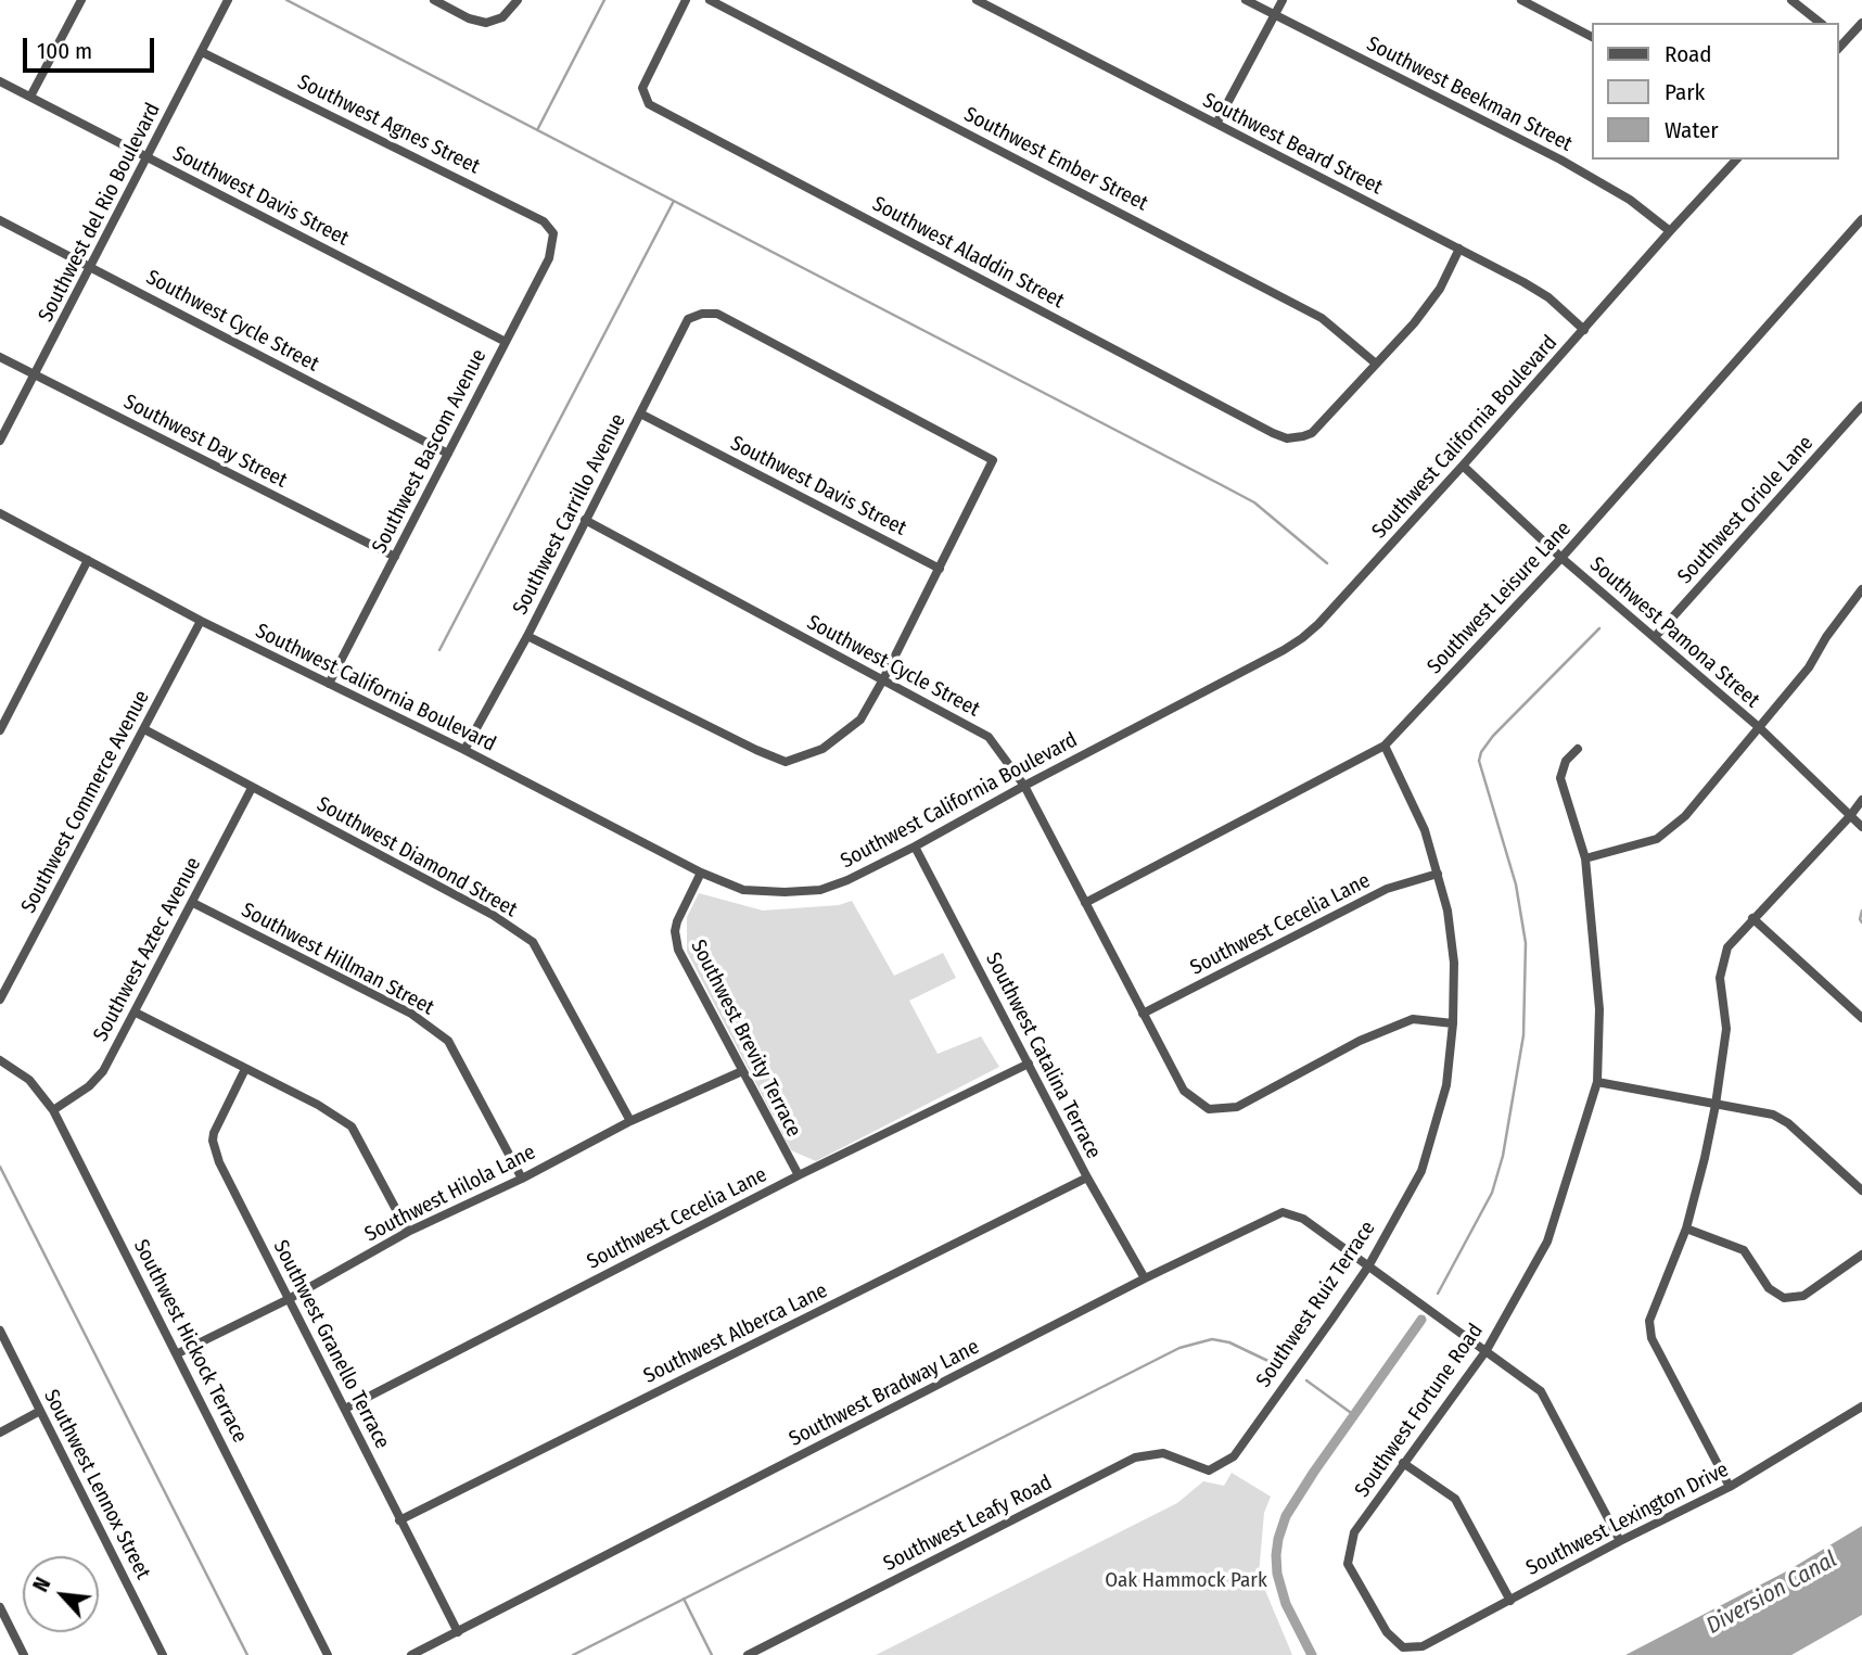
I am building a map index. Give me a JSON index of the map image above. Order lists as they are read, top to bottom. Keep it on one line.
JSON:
{"streets":{"street":["Southwest Beekman Street","Southwest Agnes Street","Southwest Beard Street","Southwest Ember Street","Southwest Davis Street","Southwest del Rio Boulevard","Southwest Aladdin Street","Southwest Cycle Street","Southwest California Boulevard","Southwest Day Street","Southwest Bascom Avenue","Southwest Oriole Lane","Southwest Carrillo Avenue","Southwest Leisure Lane","Southwest Pamona Street","Southwest Commerce Avenue","Southwest Diamond Street","Southwest Cecelia Lane","Southwest Aztec Avenue","Southwest Hillman Street","Southwest Brevity Terrace","Southwest Catalina Terrace","Southwest Hilola Lane","Southwest Ruiz Terrace","Southwest Alberca Lane","Southwest Hickock Terrace","Southwest Granello Terrace","Southwest Bradway Lane","Southwest Fortune Road","Southwest Lennox Street","Southwest Lexington Drive","Southwest Leafy Road"]},"crossings":[["Southwest Beekman Street","Southwest California Boulevard"],["Southwest Agnes Street","Southwest del Rio Boulevard"],["Southwest Agnes Street","Southwest Bascom Avenue"],["Southwest Beard Street","Southwest California Boulevard"],["Southwest Ember Street","Southwest Aladdin Street"],["Southwest Davis Street","Southwest del Rio Boulevard"],["Southwest Davis Street","Southwest Bascom Avenue"],["Southwest Davis Street","Southwest Carrillo Avenue"],["Southwest del Rio Boulevard","Southwest Cycle Street"],["Southwest del Rio Boulevard","Southwest Day Street"],["Southwest Cycle Street","Southwest California Boulevard"],["Southwest Cycle Street","Southwest Bascom Avenue"],["Southwest Cycle Street","Southwest Carrillo Avenue"],["Southwest Cycle Street","Southwest Leisure Lane"],["Southwest Cycle Street","Southwest Cecelia Lane"],["Southwest Cycle Street","Southwest Ruiz Terrace"],["Southwest California Boulevard","Southwest Bascom Avenue"],["Southwest California Boulevard","Southwest Carrillo Avenue"],["Southwest California Boulevard","Southwest Pamona Street"],["Southwest California Boulevard","Southwest Commerce Avenue"],["Southwest California Boulevard","Southwest Brevity Terrace"],["Southwest California Boulevard","Southwest Catalina Terrace"],["Southwest Day Street","Southwest Bascom Avenue"],["Southwest Oriole Lane","Southwest Pamona Street"],["Southwest Leisure Lane","Southwest Pamona Street"],["Southwest Leisure Lane","Southwest Ruiz Terrace"],["Southwest Commerce Avenue","Southwest Diamond Street"],["Southwest Diamond Street","Southwest Aztec Avenue"],["Southwest Diamond Street","Southwest Hilola Lane"],["Southwest Cecelia Lane","Southwest Brevity Terrace"],["Southwest Cecelia Lane","Southwest Catalina Terrace"],["Southwest Cecelia Lane","Southwest Ruiz Terrace"],["Southwest Cecelia Lane","Southwest Granello Terrace"],["Southwest Aztec Avenue","Southwest Hillman Street"],["Southwest Aztec Avenue","Southwest Hickock Terrace"],["Southwest Hillman Street","Southwest Hilola Lane"],["Southwest Brevity Terrace","Southwest Hilola Lane"],["Southwest Catalina Terrace","Southwest Alberca Lane"],["Southwest Catalina Terrace","Southwest Bradway Lane"],["Southwest Hilola Lane","Southwest Hickock Terrace"],["Southwest Hilola Lane","Southwest Granello Terrace"],["Southwest Ruiz Terrace","Southwest Bradway Lane"],["Southwest Ruiz Terrace","Southwest Leafy Road"],["Southwest Alberca Lane","Southwest Granello Terrace"],["Southwest Granello Terrace","Southwest Bradway Lane"],["Southwest Fortune Road","Southwest Lexington Drive"]],"water":["Diversion Canal"],"parks":["Oak Hammock Park"],"legend":["Road","Park","Water"],"scale_bar":"100 m","north":"top left"}
